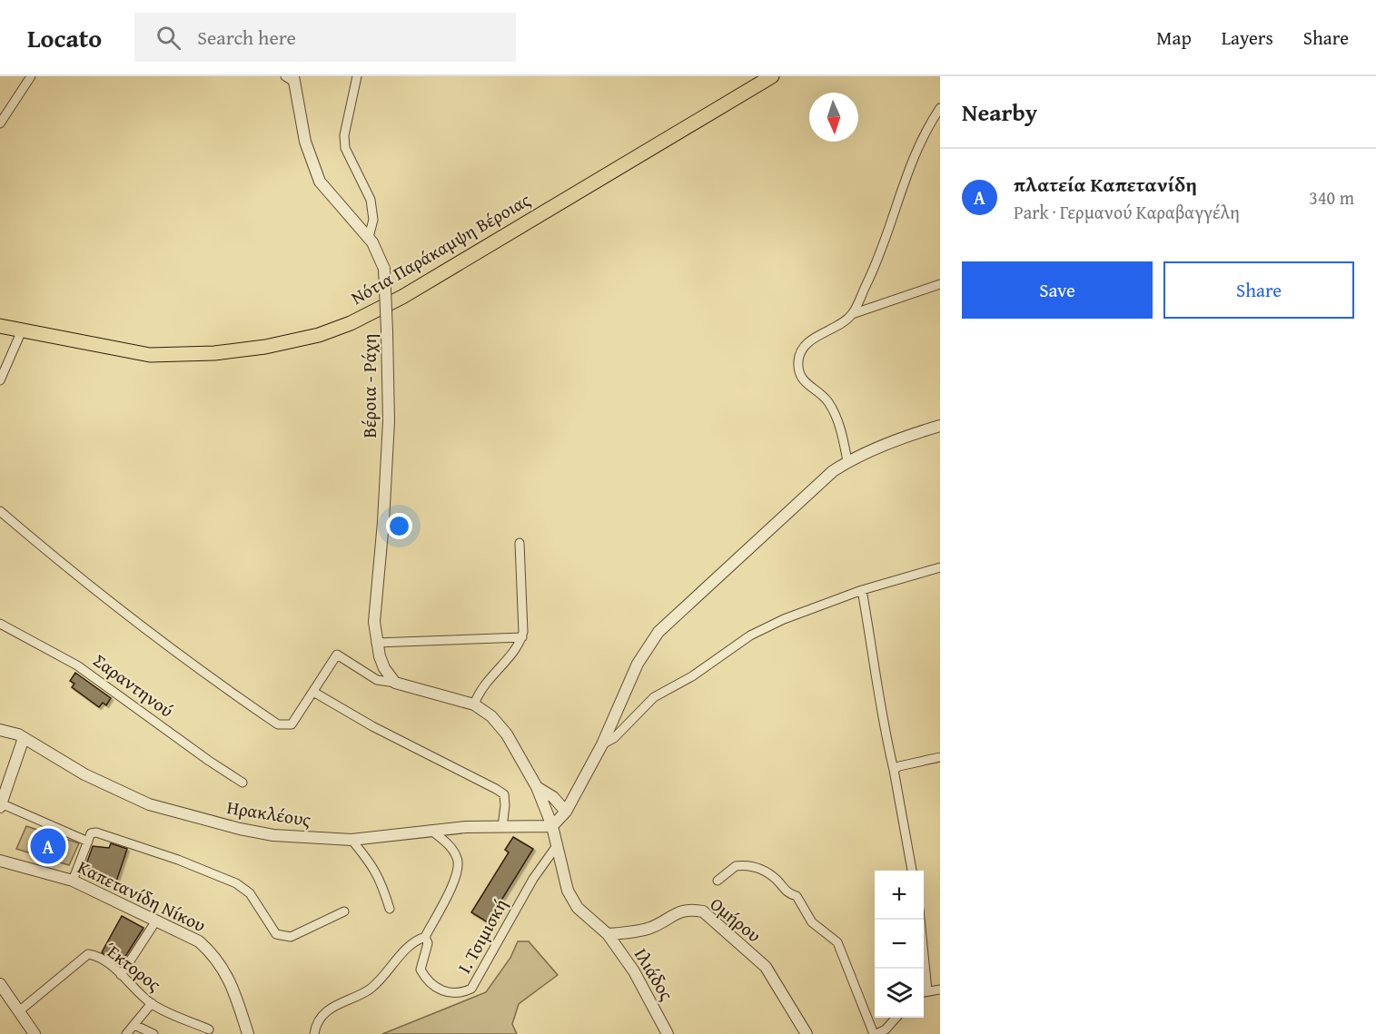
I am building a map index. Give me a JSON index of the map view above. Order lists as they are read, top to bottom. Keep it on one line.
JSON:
{"streets":{"main road":["Νότια Παράκαμψη Βέροιας"],"street":["Βέροια - Ράχη","Σαραντηνού","Ηρακλέους","Καπετανίδη Νίκου","Ομήρου","Ι. Τσιμισκή","Έκτορος","Ιλιάδος"]},"crossings":[["Ηρακλέους","Ιλιάδος"],["Ομήρου","Ιλιάδος"],["Ι. Τσιμισκή","Ιλιάδος"]],"north":"bottom","page":{"header":"Locato","search":"Search here","nav":["Map","Layers","Share"],"heading":"Nearby","list":[{"mark":"A","name":"πλατεία Καπετανίδη","note":"Park · Γερμανού Καραβαγγέλη","value":"340 m"}],"buttons":["Save","Share"],"pins":"A","map_buttons":["+","−"]}}
